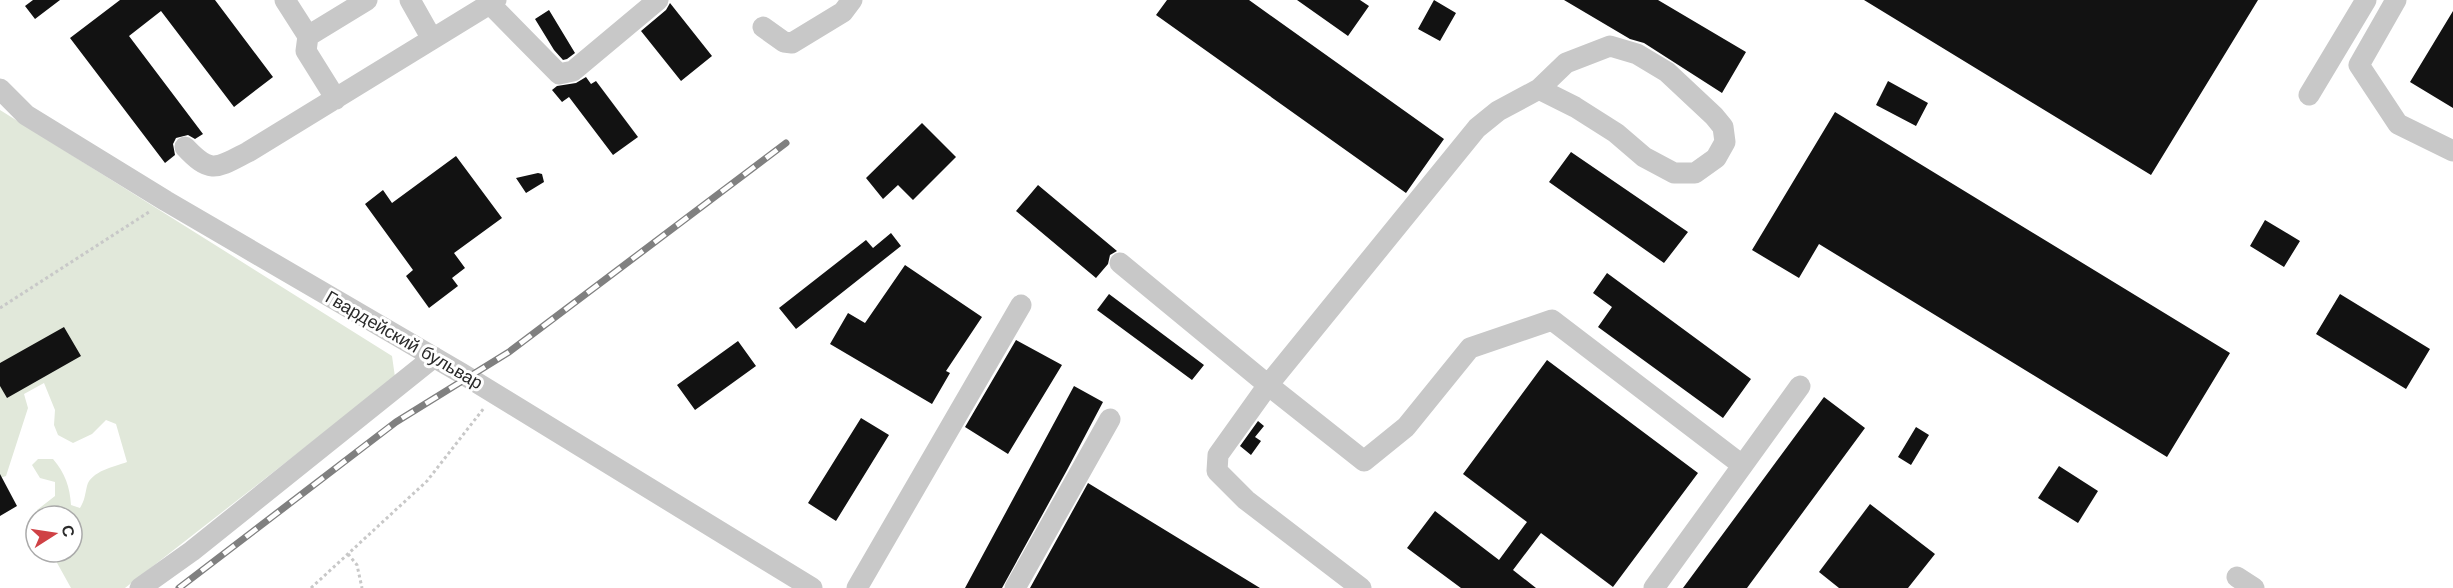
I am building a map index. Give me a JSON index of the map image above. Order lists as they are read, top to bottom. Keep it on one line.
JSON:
{"streets":{"street":["Гвардейский бульвар"]},"north":"right"}
